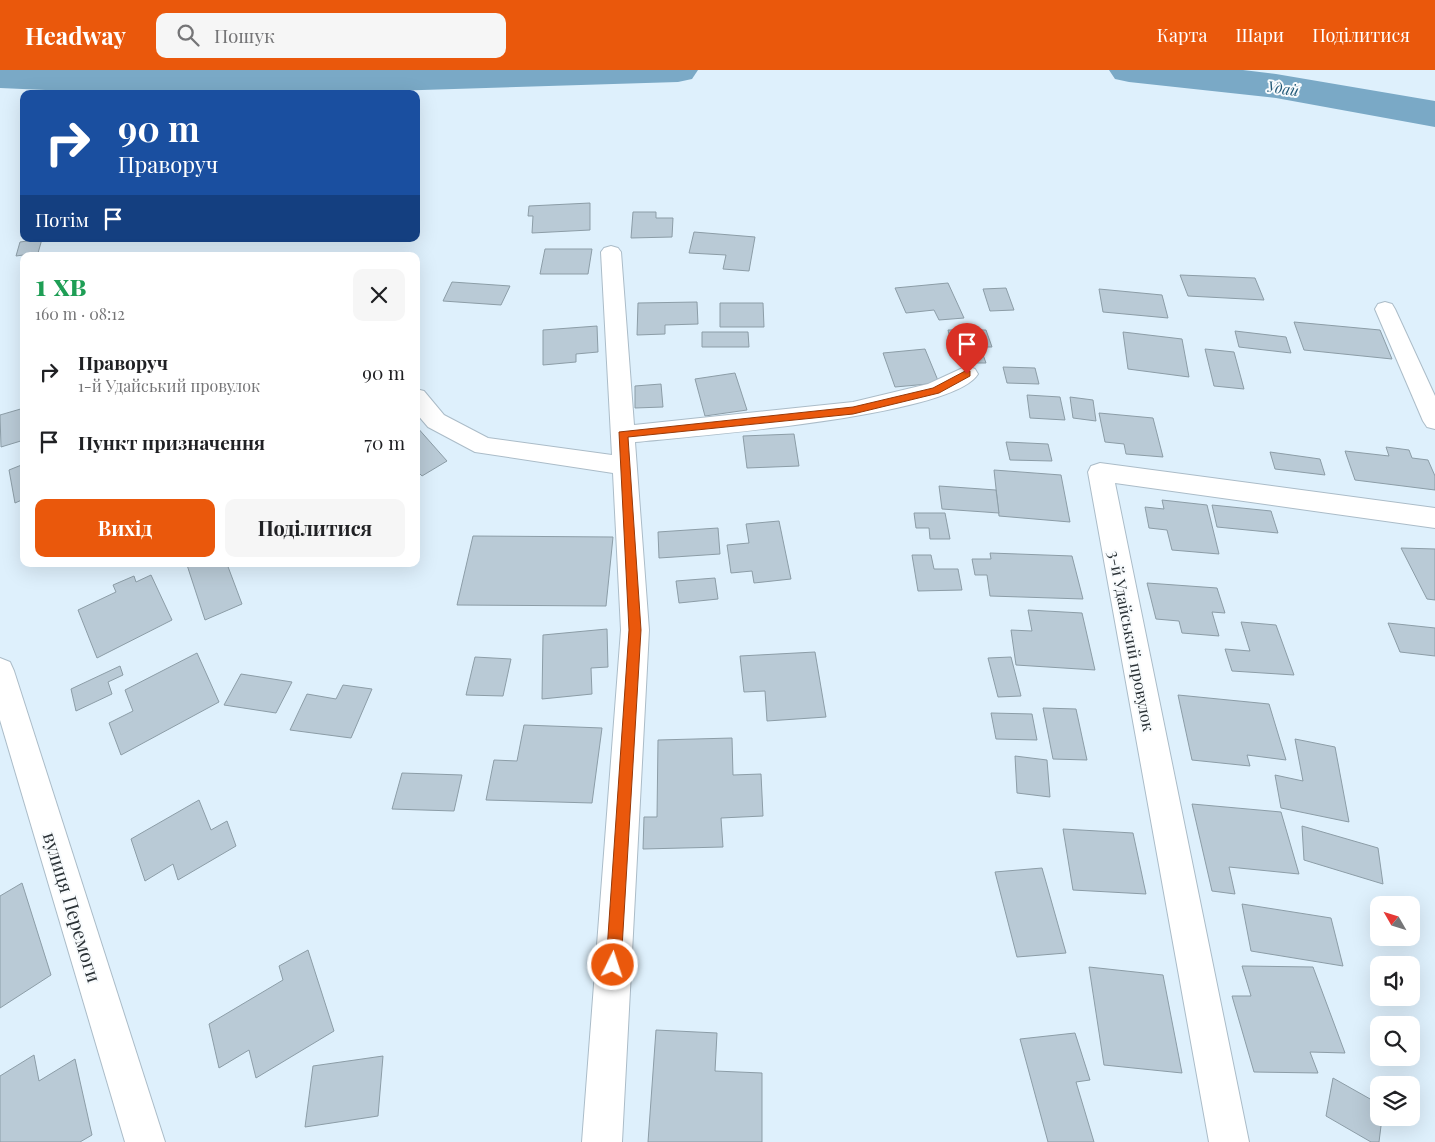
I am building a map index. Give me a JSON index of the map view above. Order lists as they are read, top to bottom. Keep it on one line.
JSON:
{"streets":{"street":["3-й Удайський провулок","вулиця Перемоги"]},"water":["Удай"],"north":"top left","page":{"header":"Headway","search":"Пошук","nav":["Карта","Шари","Поділитися"],"turn":["90 m","Праворуч"],"then":"Потім","heading":["1 хв","160 m · 08:12"],"list":[{"name":"Праворуч","note":"1-й Удайський провулок","value":"90 m"},{"name":"Пункт призначення","value":"70 m"}],"buttons":["Вихід","Поділитися"]}}
